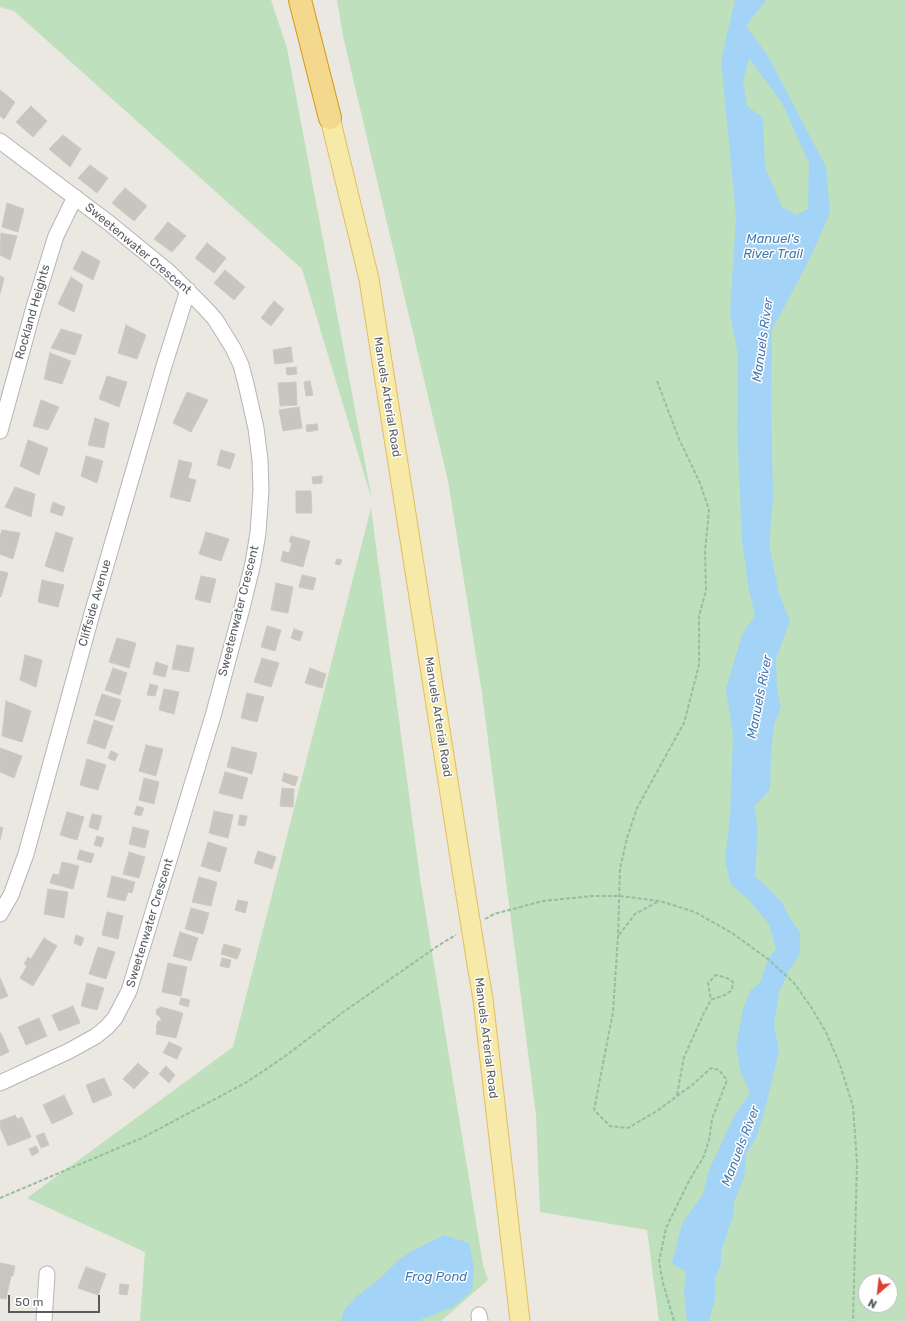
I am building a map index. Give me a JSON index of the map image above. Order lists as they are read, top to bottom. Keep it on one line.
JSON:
{"streets":{"main road":["Manuels Arterial Road"],"street":["Sweetenwater Crescent","Rockland Heights","Cliffside Avenue"]},"crossings":[["Sweetenwater Crescent","Rockland Heights"],["Sweetenwater Crescent","Cliffside Avenue"]],"water":["Manuel's River Trail","Manuels River","Frog Pond"],"scale_bar":"50 m","north":"bottom left"}
